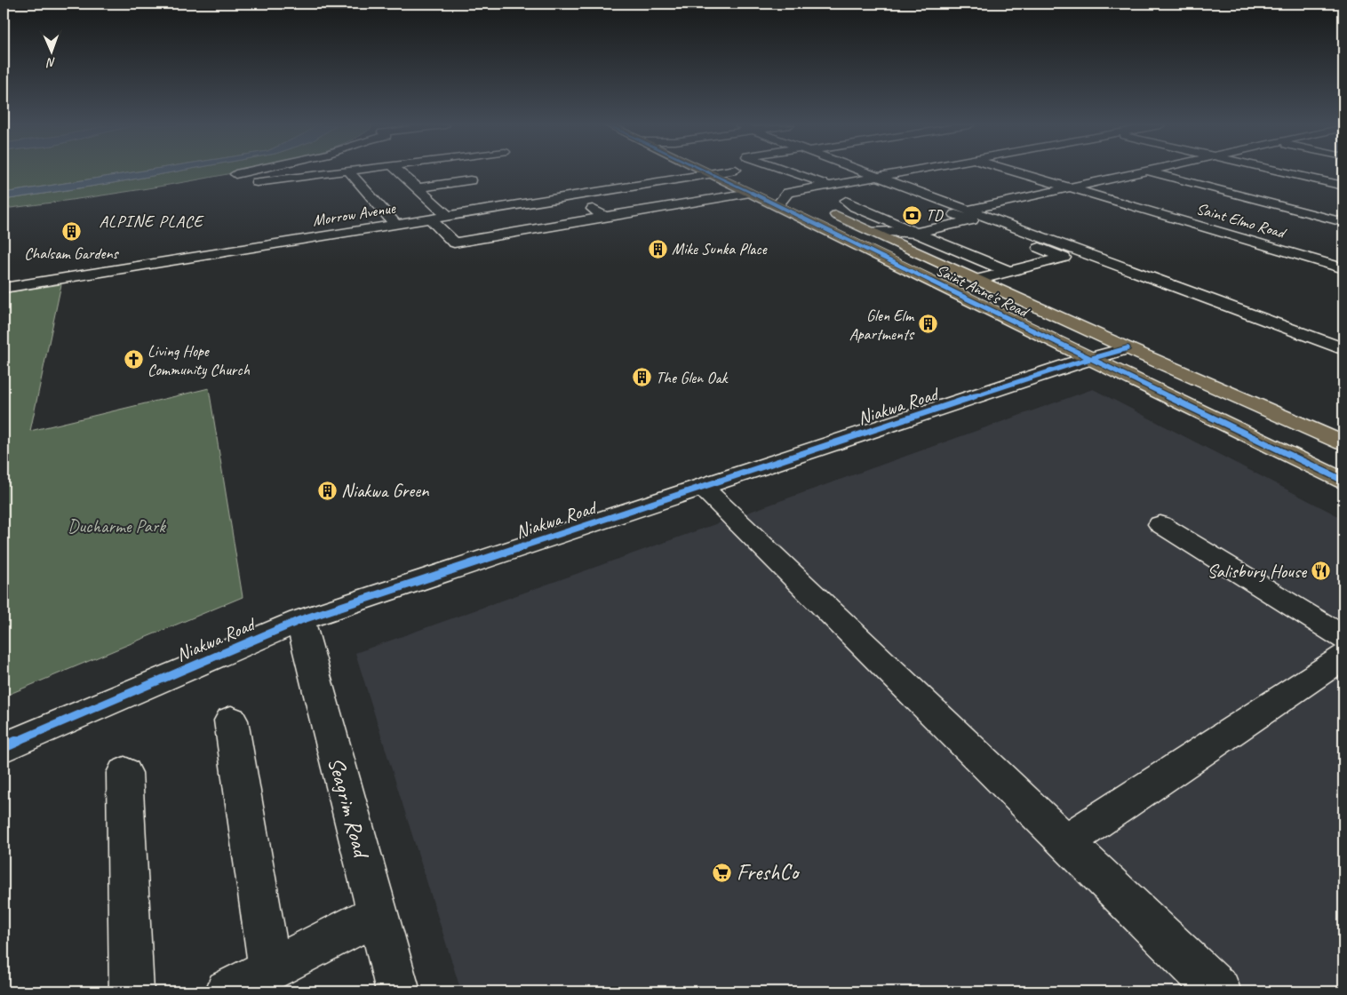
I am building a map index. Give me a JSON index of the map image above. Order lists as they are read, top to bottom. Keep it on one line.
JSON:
{"streets":{"main road":["Saint Anne's Road"],"street":["Morrow Avenue","Saint Elmo Road","Niakwa Road","Seagrim Road"]},"crossings":[["Morrow Avenue","Saint Anne's Road"],["Saint Anne's Road","Niakwa Road"],["Niakwa Road","Seagrim Road"]],"districts":["ALPINE PLACE"],"parks":["Ducharme Park"],"places":{"bank":["TD"],"building":["Chalsam Gardens","Mike Sunka Place","Glen Elm Apartments","The Glen Oak","Niakwa Green"],"church":["Living Hope Community Church"],"restaurant":["Salisbury House"],"supermarket":["FreshCo"]},"north":"bottom"}
